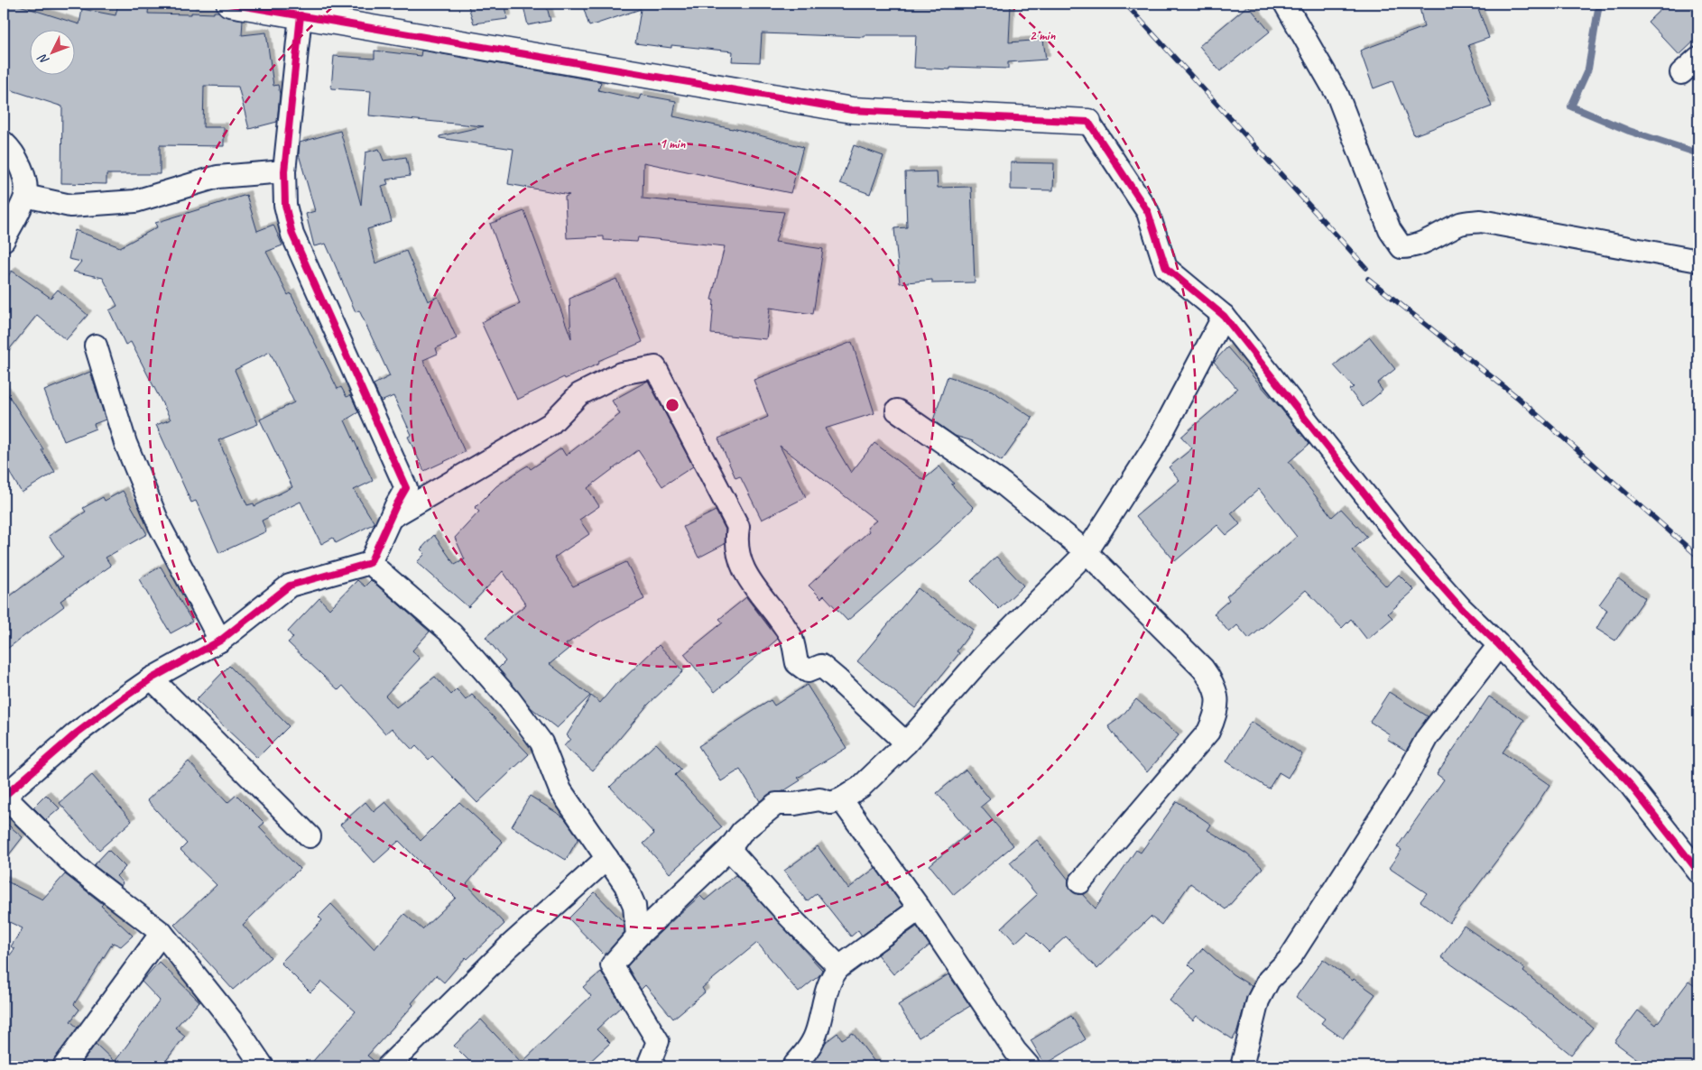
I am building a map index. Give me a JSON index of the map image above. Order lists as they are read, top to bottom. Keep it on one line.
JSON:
{"north":"bottom left","rings":["2 min","1 min"]}
